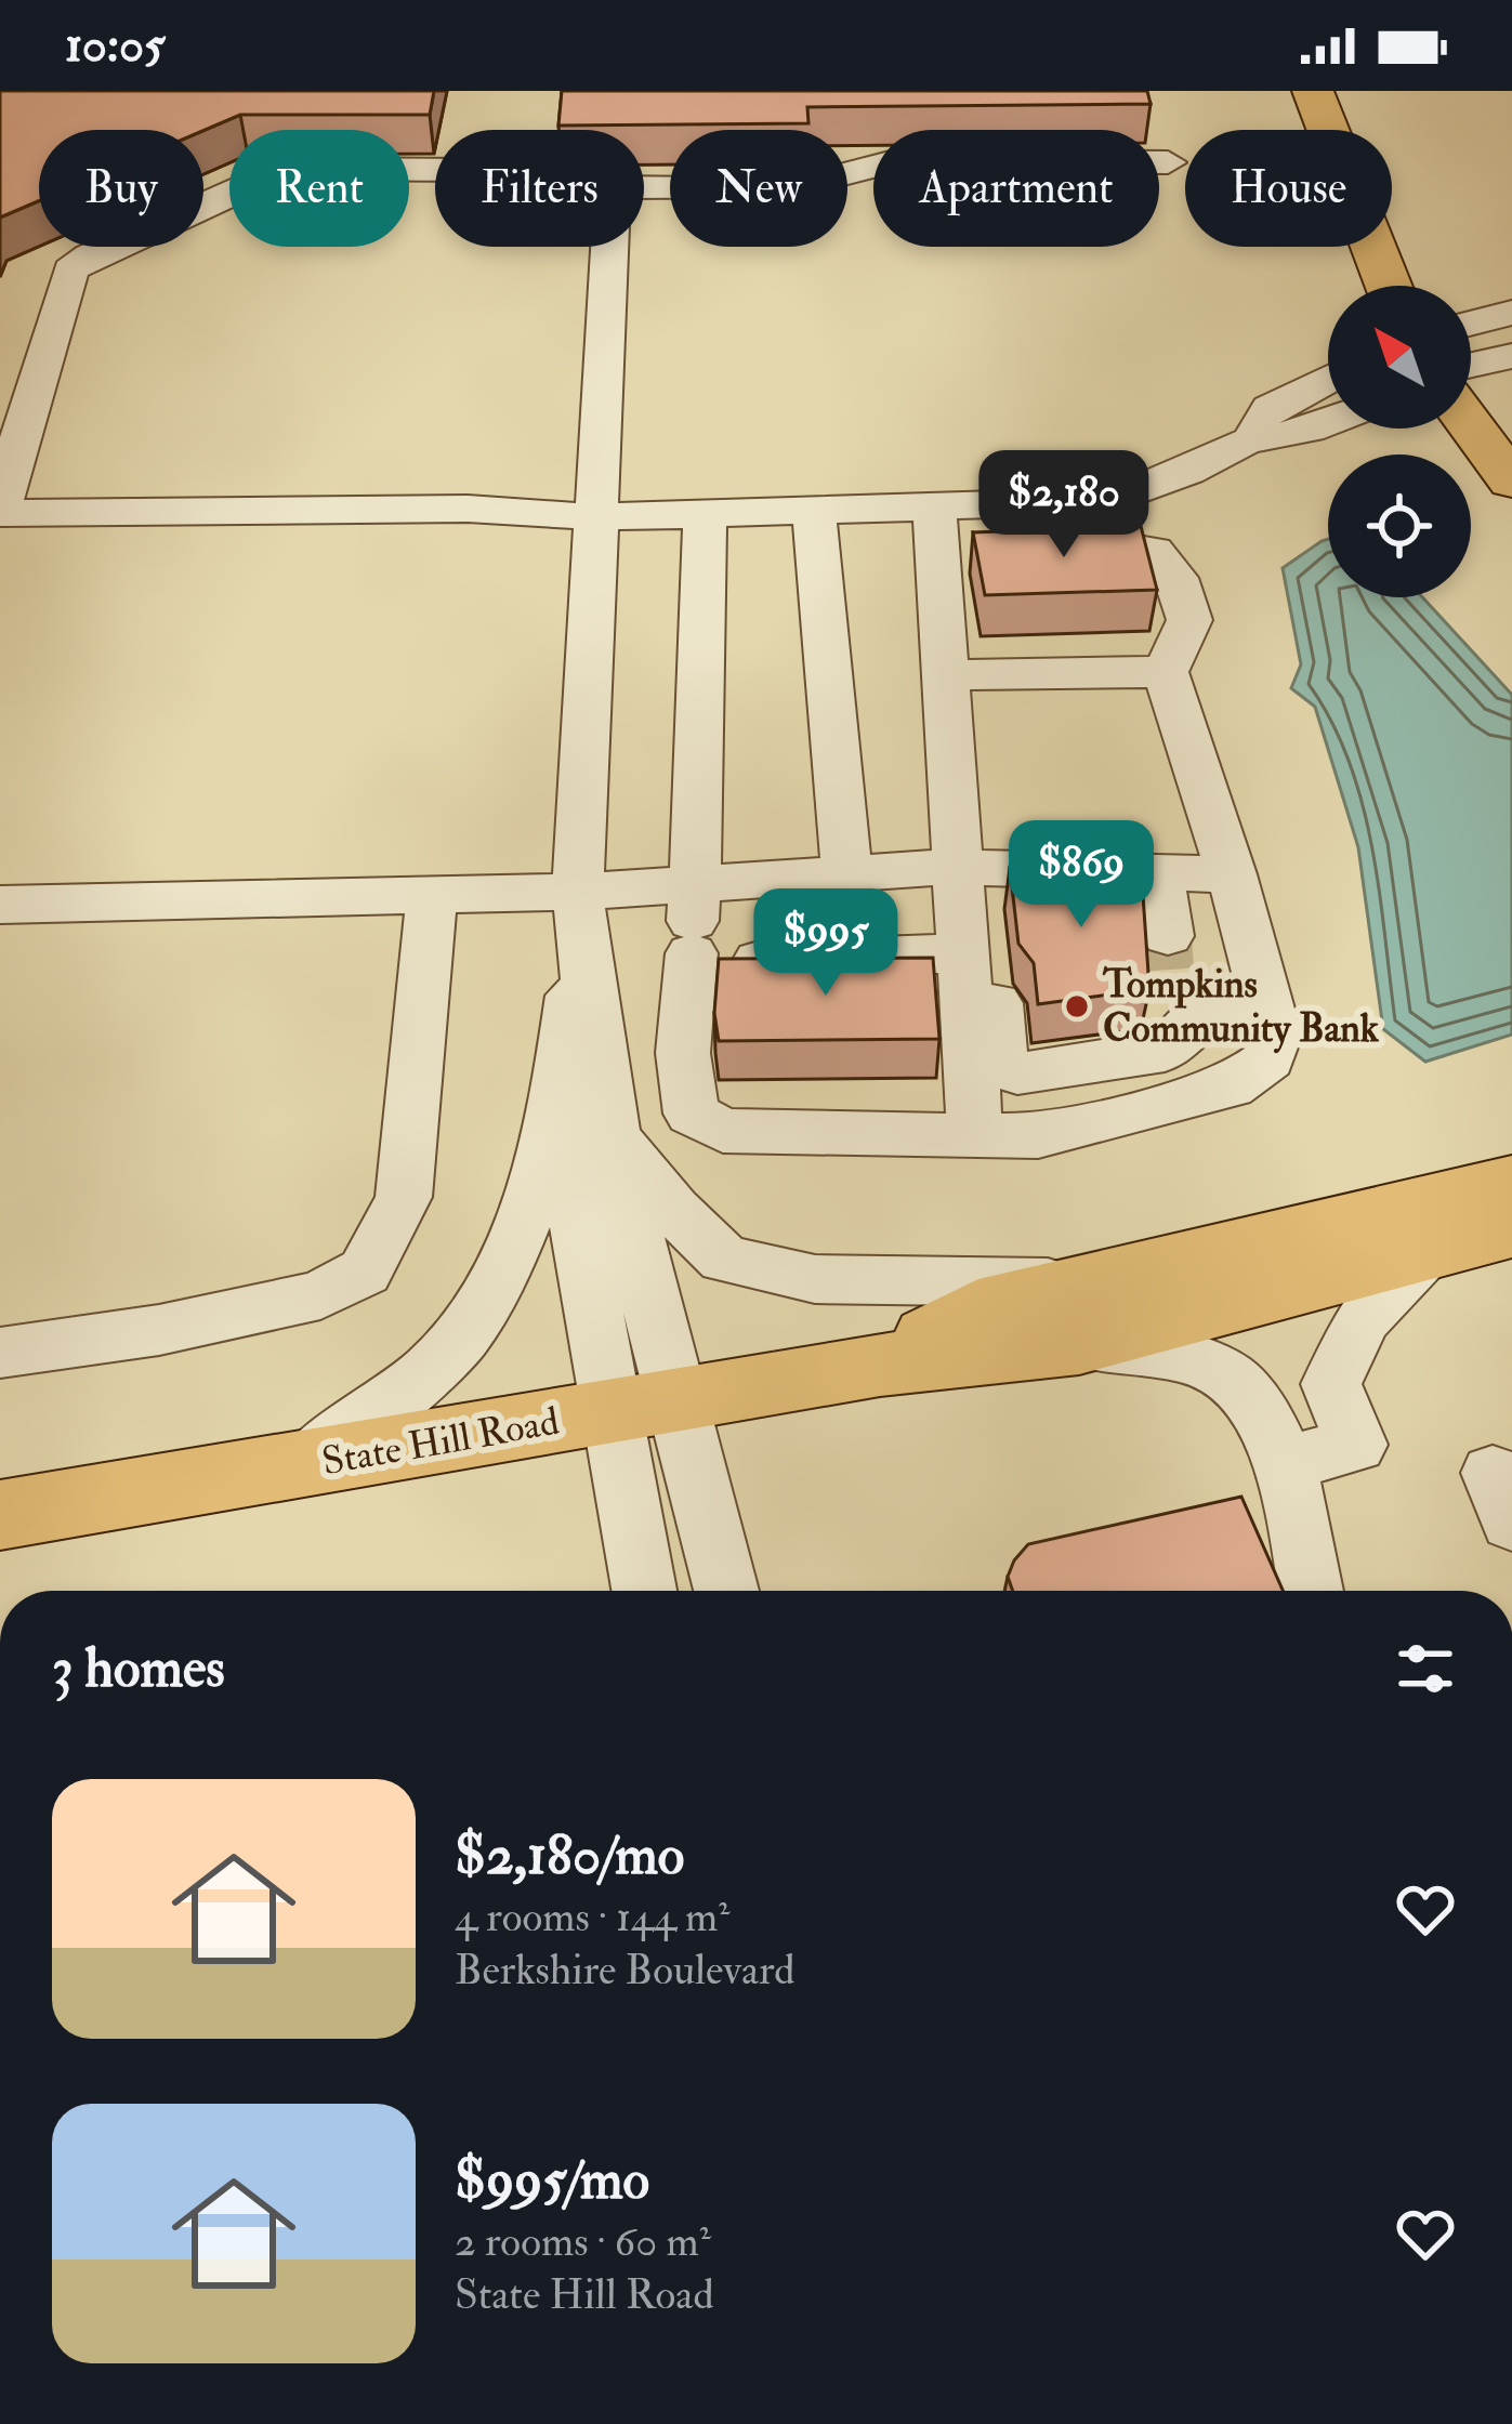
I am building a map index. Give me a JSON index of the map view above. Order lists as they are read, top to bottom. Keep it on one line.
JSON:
{"streets":{"main road":["State Hill Road"]},"places":["Tompkins Community Bank"],"north":"top left","page":{"status":"10:05","chip":["Buy","Rent","Filters","New","Apartment","House"],"price":["$2,180","$869","$995"],"heading":"3 homes","list":[{"name":"$2,180/mo","note":"4 rooms · 144 m² · Berkshire Boulevard"},{"name":"$995/mo","note":"2 rooms · 60 m² · State Hill Road"}]}}
